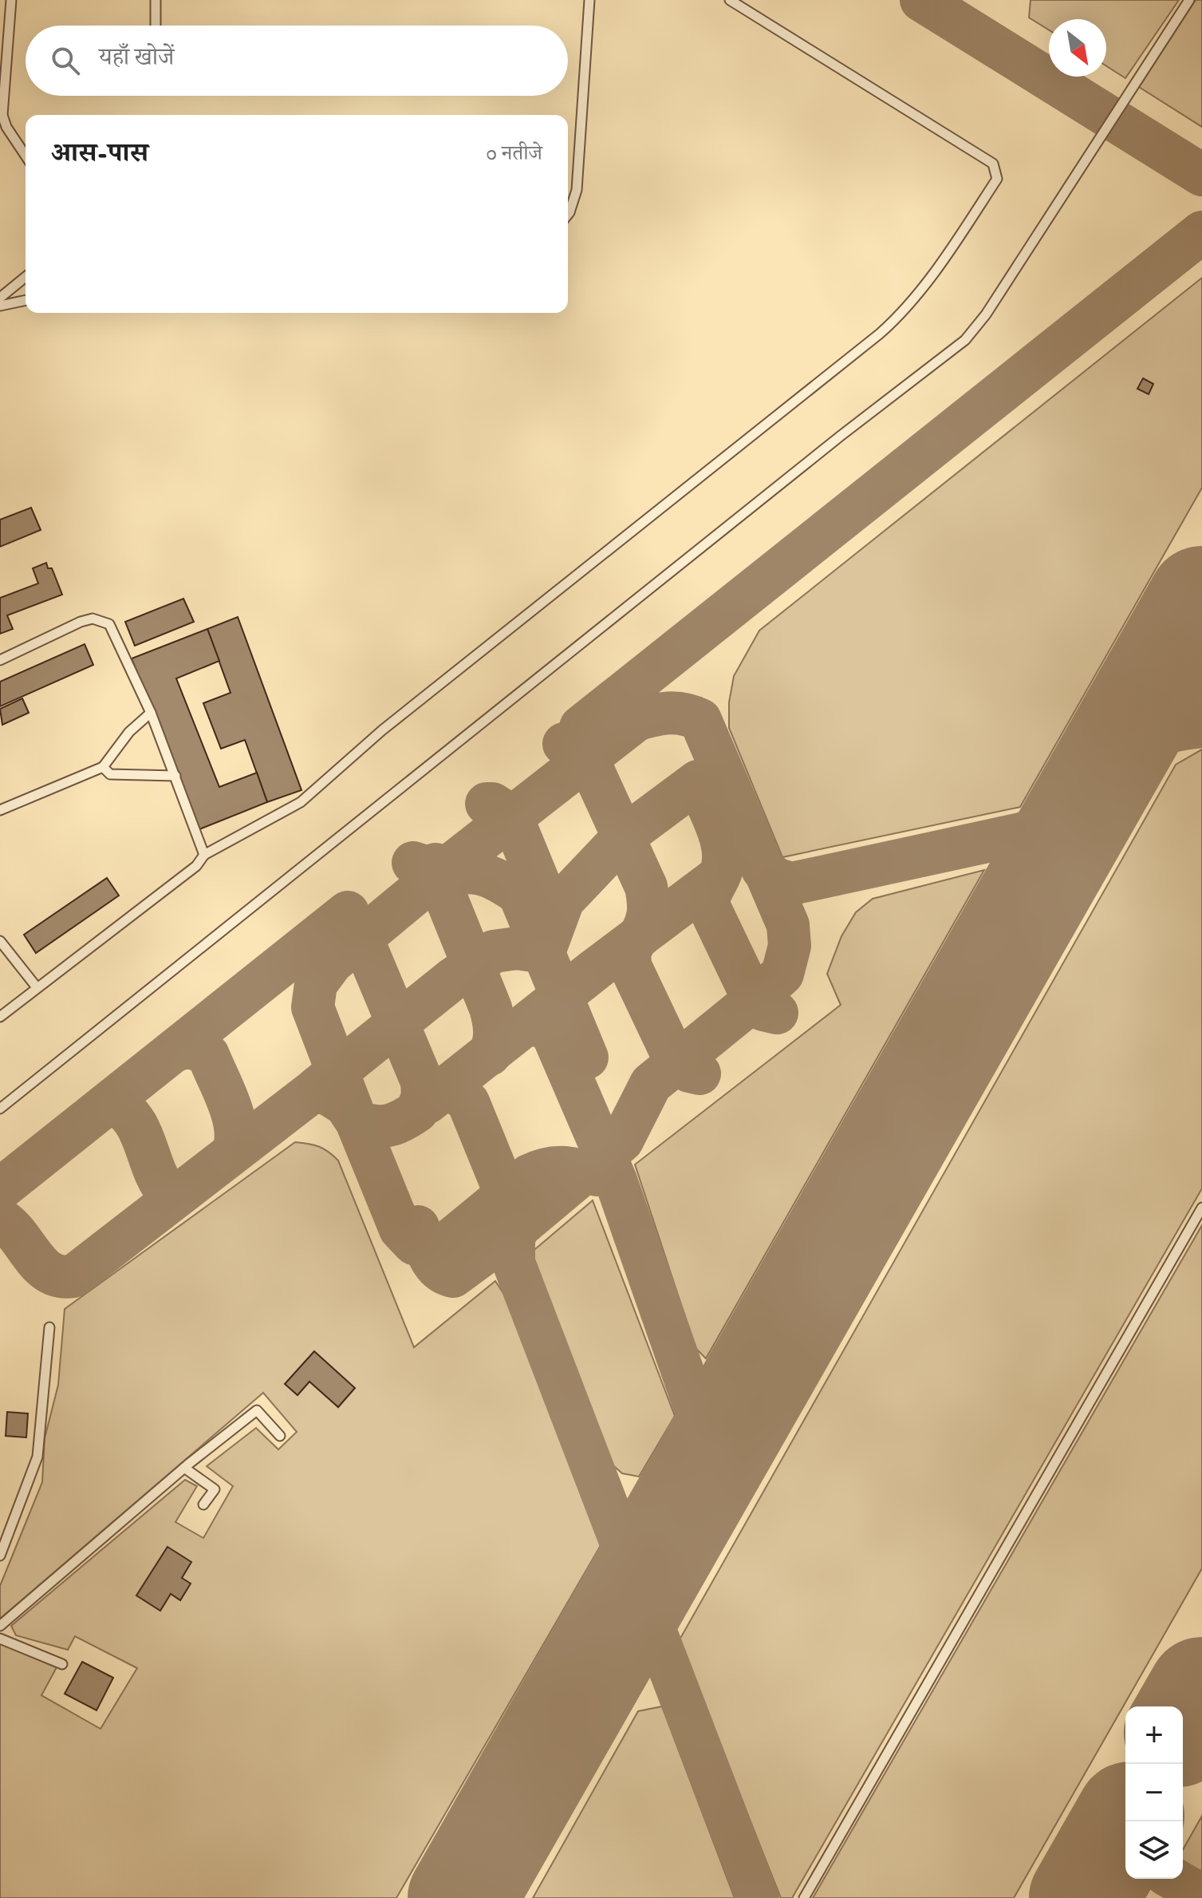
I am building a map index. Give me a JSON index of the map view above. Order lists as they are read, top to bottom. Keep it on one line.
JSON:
{"north":"bottom right","page":{"search":"यहाँ खोजें","heading":["आस-पास","0 नतीजे"],"map_buttons":["+","−"]}}
